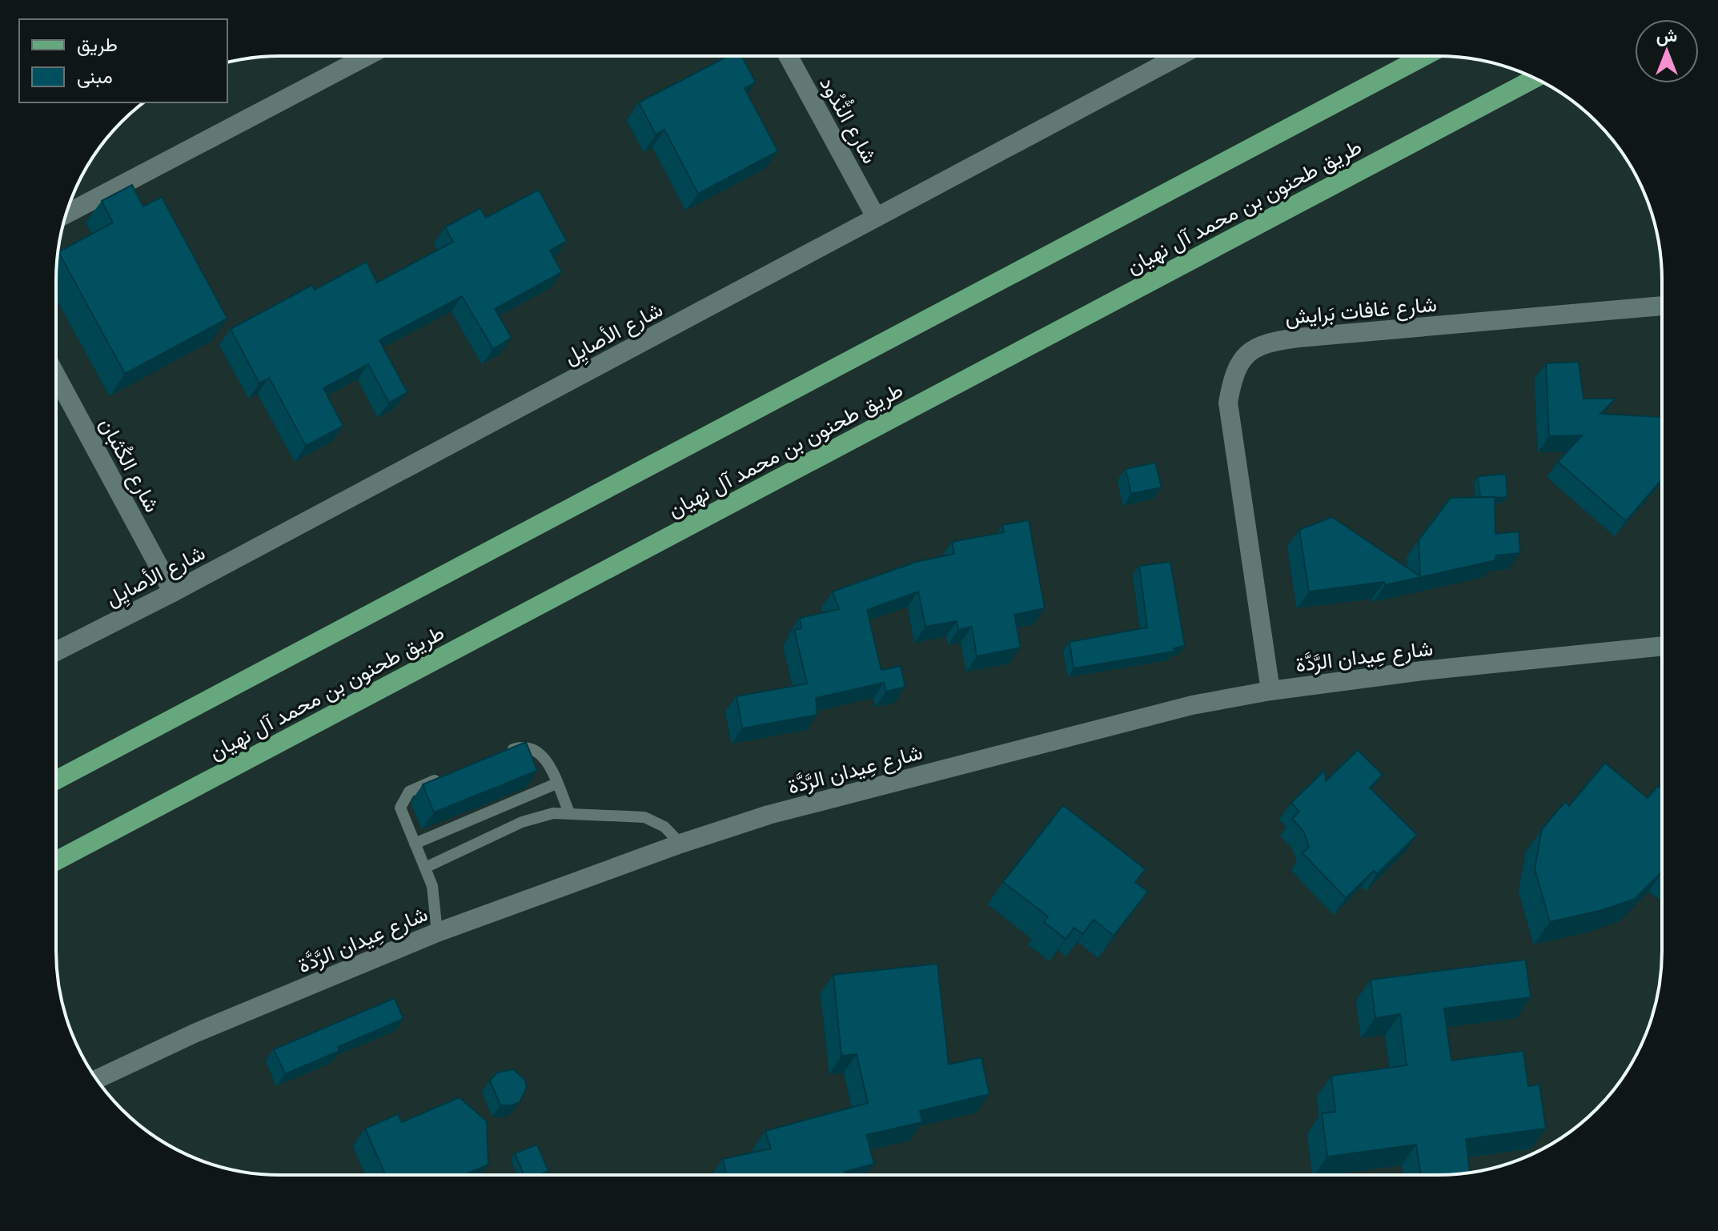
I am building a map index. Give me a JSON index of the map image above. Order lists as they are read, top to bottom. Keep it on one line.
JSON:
{"streets":{"main road":["طريق طحنون بن محمد آل نهيان"],"street":["شارع النُّدُود","شارع غافات بَرايش","شارع الأصايِل","شارع الكُثبان","شارع عِيدان الرَّدَّة"]},"crossings":[["شارع النُّدُود","شارع الأصايِل"],["شارع غافات بَرايش","شارع عِيدان الرَّدَّة"],["شارع الأصايِل","شارع الكُثبان"]],"legend":["طريق","مبنى"],"north":"top"}
